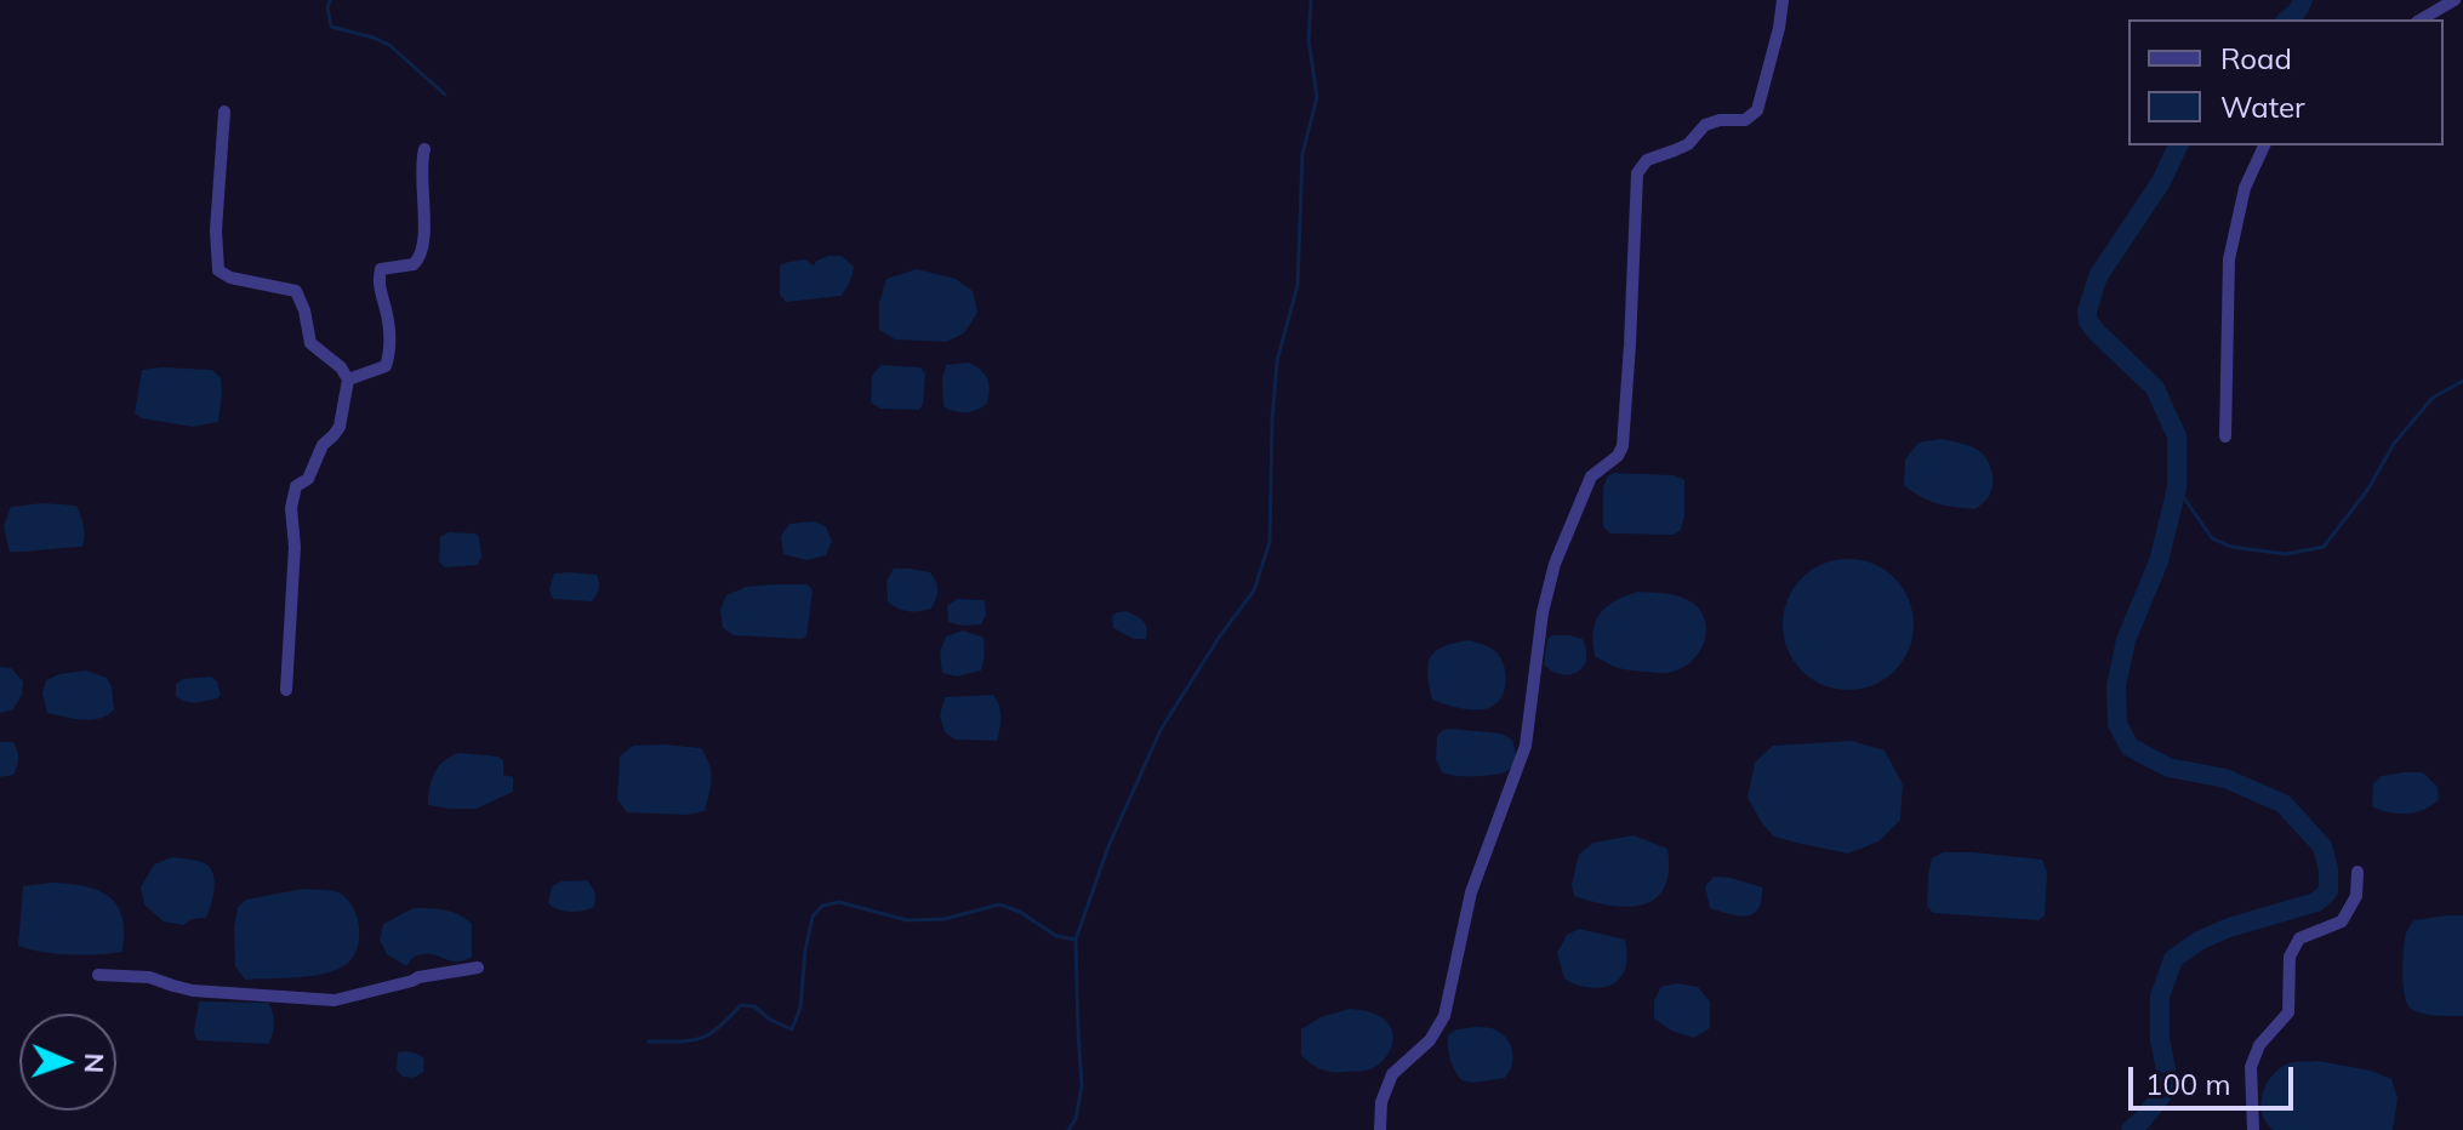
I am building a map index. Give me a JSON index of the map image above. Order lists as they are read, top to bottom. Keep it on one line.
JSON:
{"legend":["Road","Water"],"scale_bar":"100 m","north":"right"}
